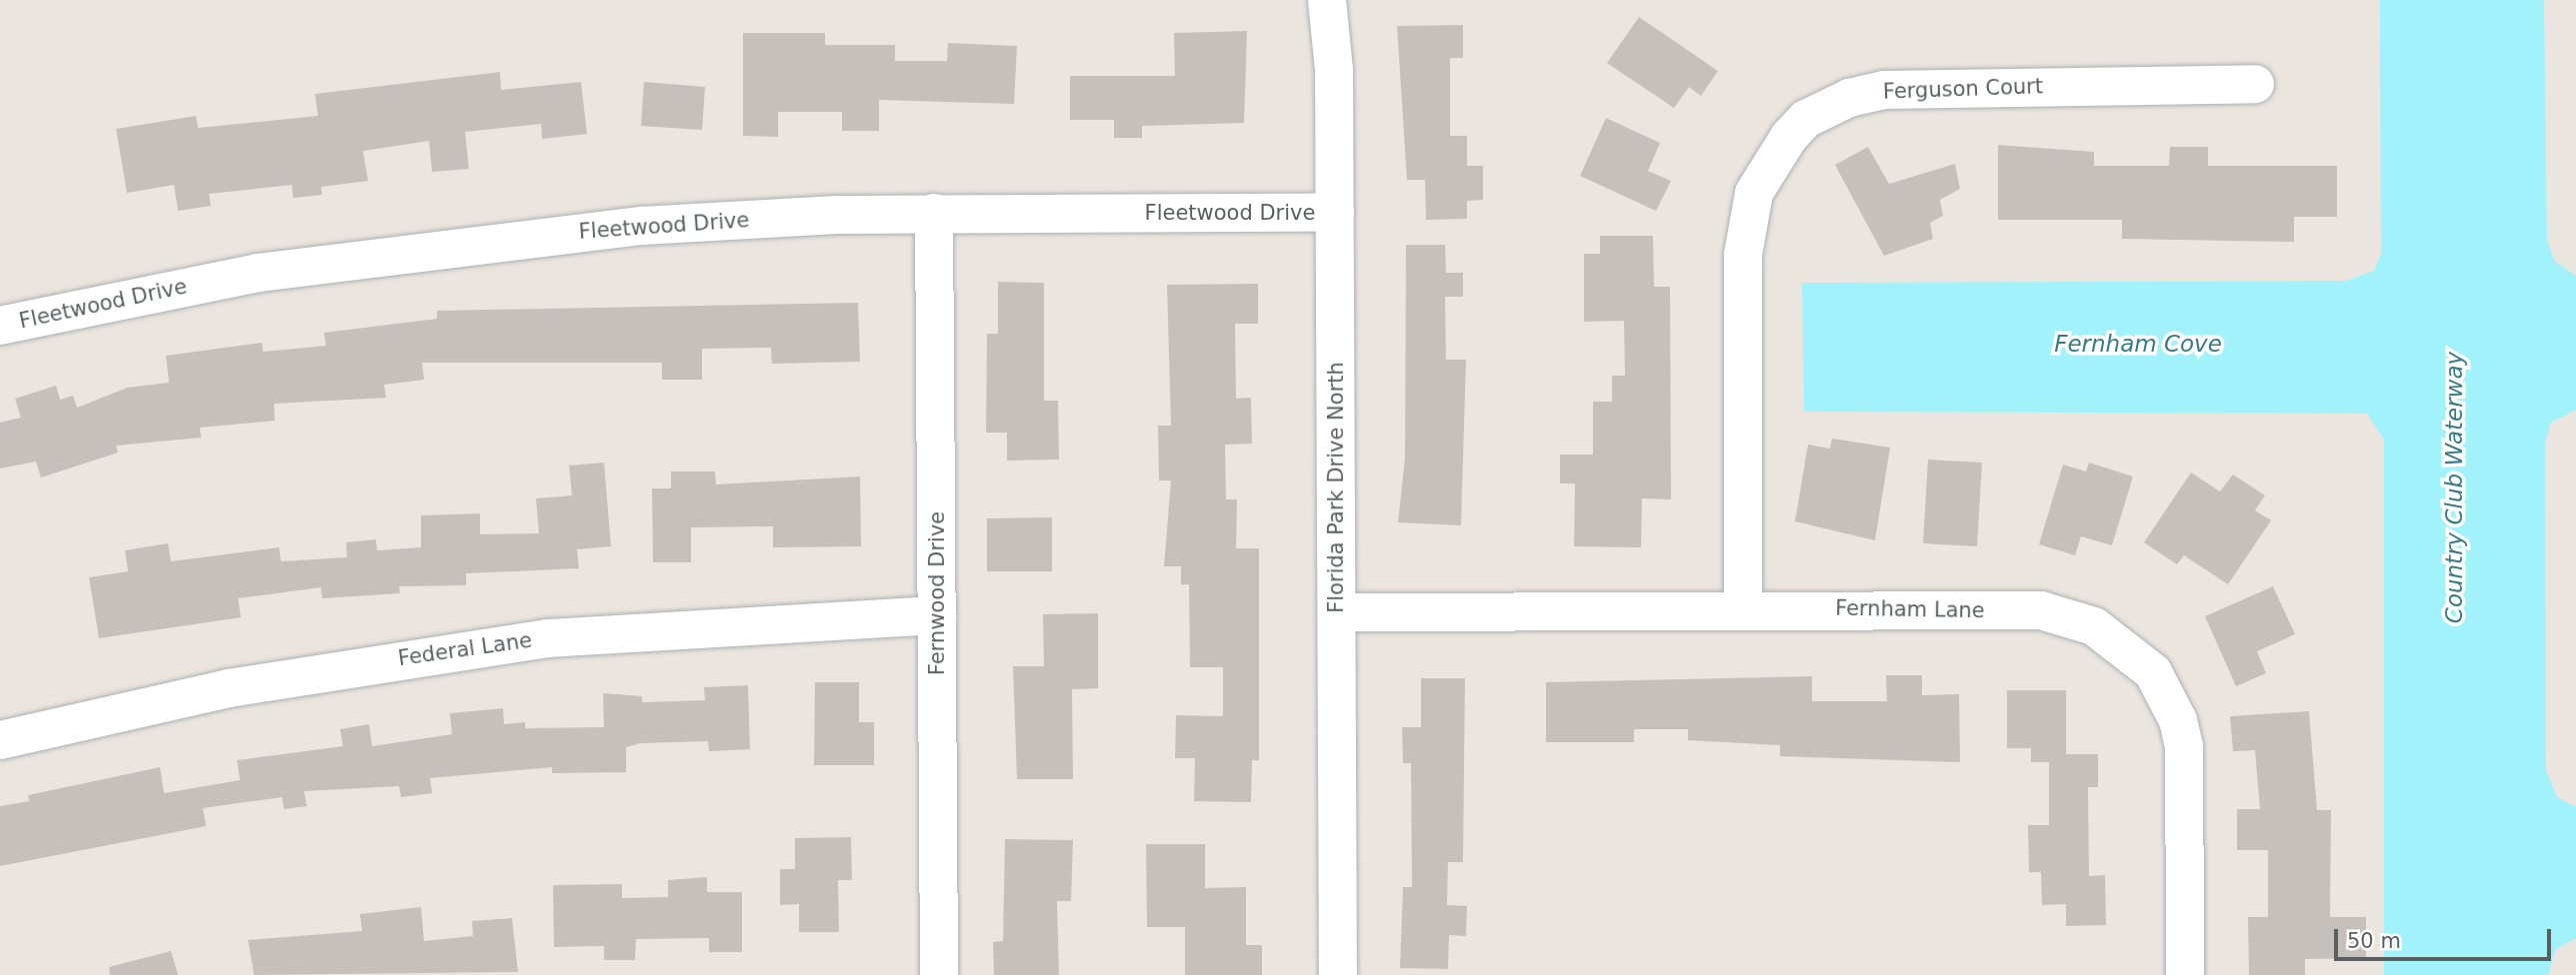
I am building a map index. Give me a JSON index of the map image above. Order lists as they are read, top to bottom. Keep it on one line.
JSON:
{"streets":{"street":["Ferguson Court","Fleetwood Drive","Florida Park Drive North","Fernwood Drive","Fernham Lane","Federal Lane"]},"crossings":[["Ferguson Court","Fernham Lane"],["Fleetwood Drive","Florida Park Drive North"],["Fleetwood Drive","Fernwood Drive"],["Florida Park Drive North","Fernham Lane"],["Fernwood Drive","Federal Lane"]],"water":["Fernham Cove","Country Club Waterway"],"scale_bar":"50 m"}
